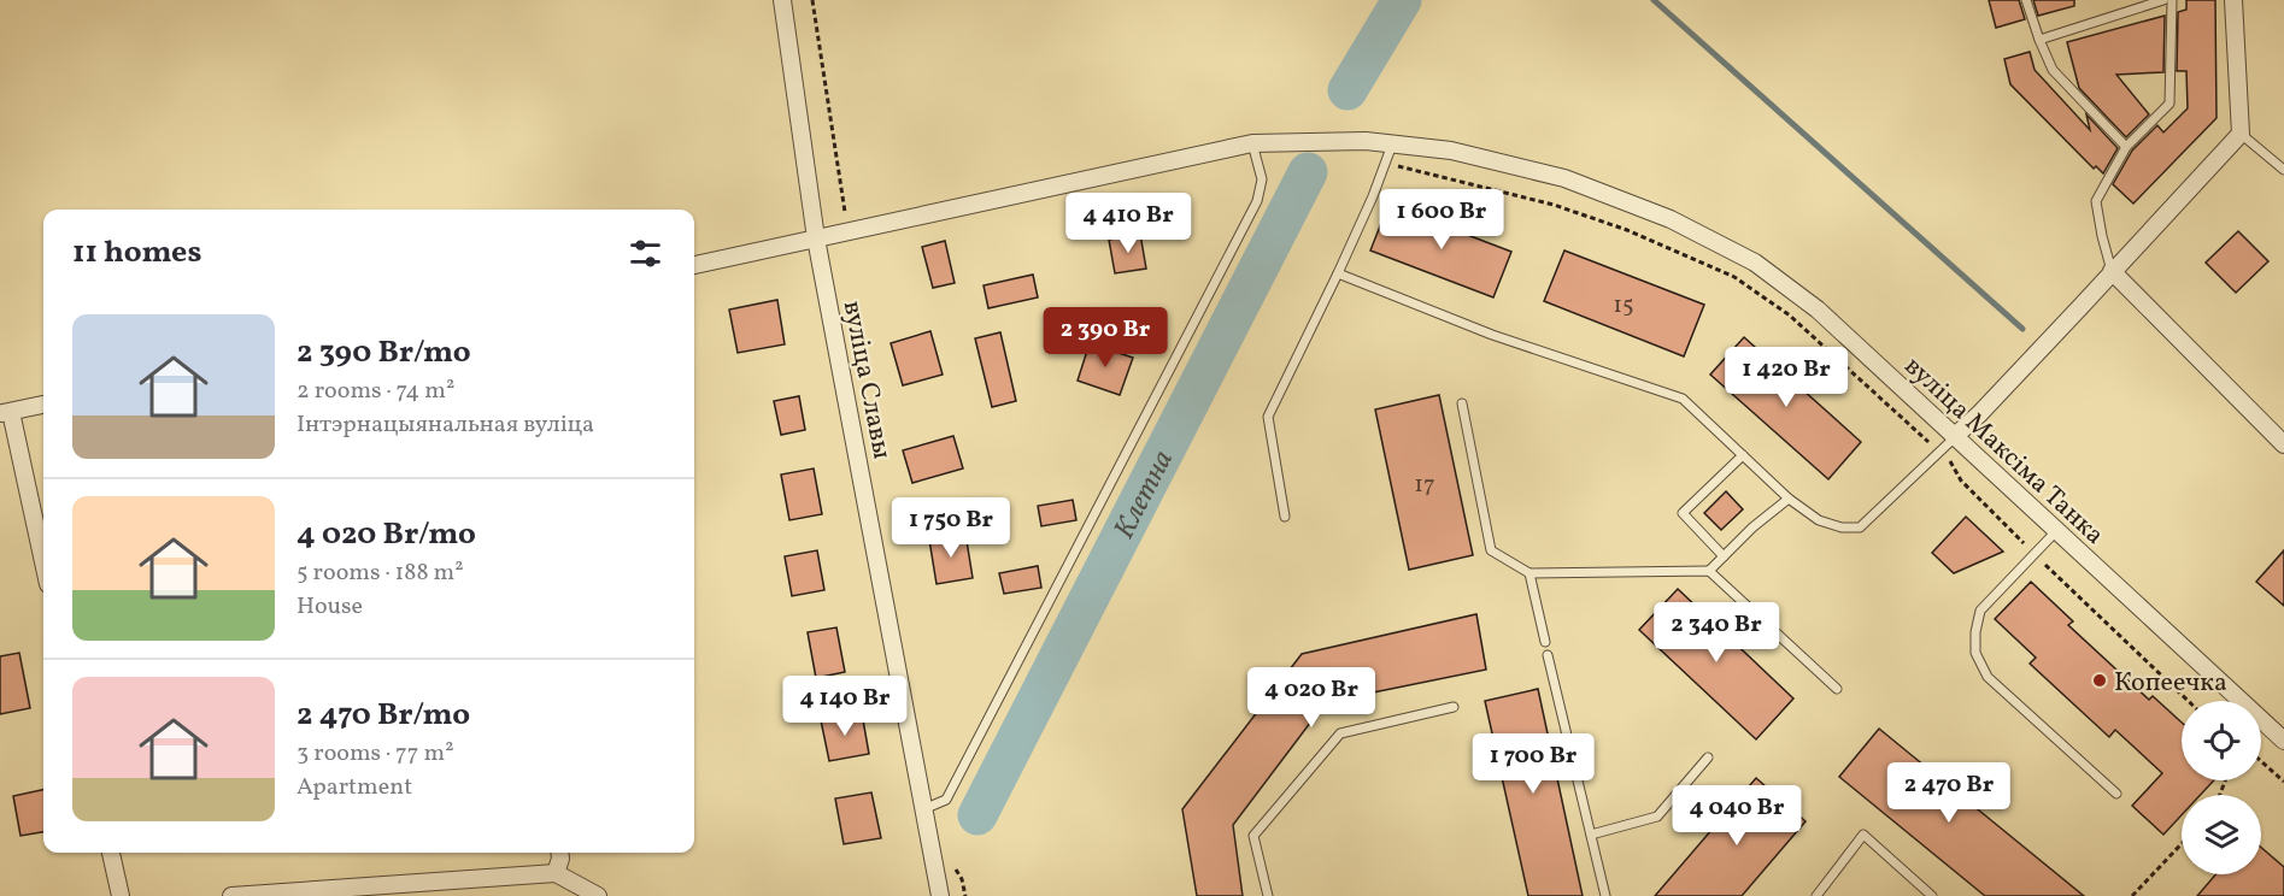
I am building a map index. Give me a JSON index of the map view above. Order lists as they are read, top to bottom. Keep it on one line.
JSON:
{"streets":{"street":["вуліца Славы","вуліца Максіма Танка"]},"crossings":[["вуліца Славы","вуліца Максіма Танка"]],"water":["Клетна"],"places":["Копеечка"],"house_numbers":["15","17"],"page":{"price":["1 600 Br","4 410 Br","2 390 Br","1 420 Br","1 750 Br","2 340 Br","4 020 Br","4 140 Br","1 700 Br","2 470 Br","4 040 Br"],"heading":"11 homes","list":[{"name":"2 390 Br/mo","note":"2 rooms · 74 m² · Інтэрнацыянальная вуліца"},{"name":"4 020 Br/mo","note":"5 rooms · 188 m² · House"},{"name":"2 470 Br/mo","note":"3 rooms · 77 m² · Apartment"}]}}
